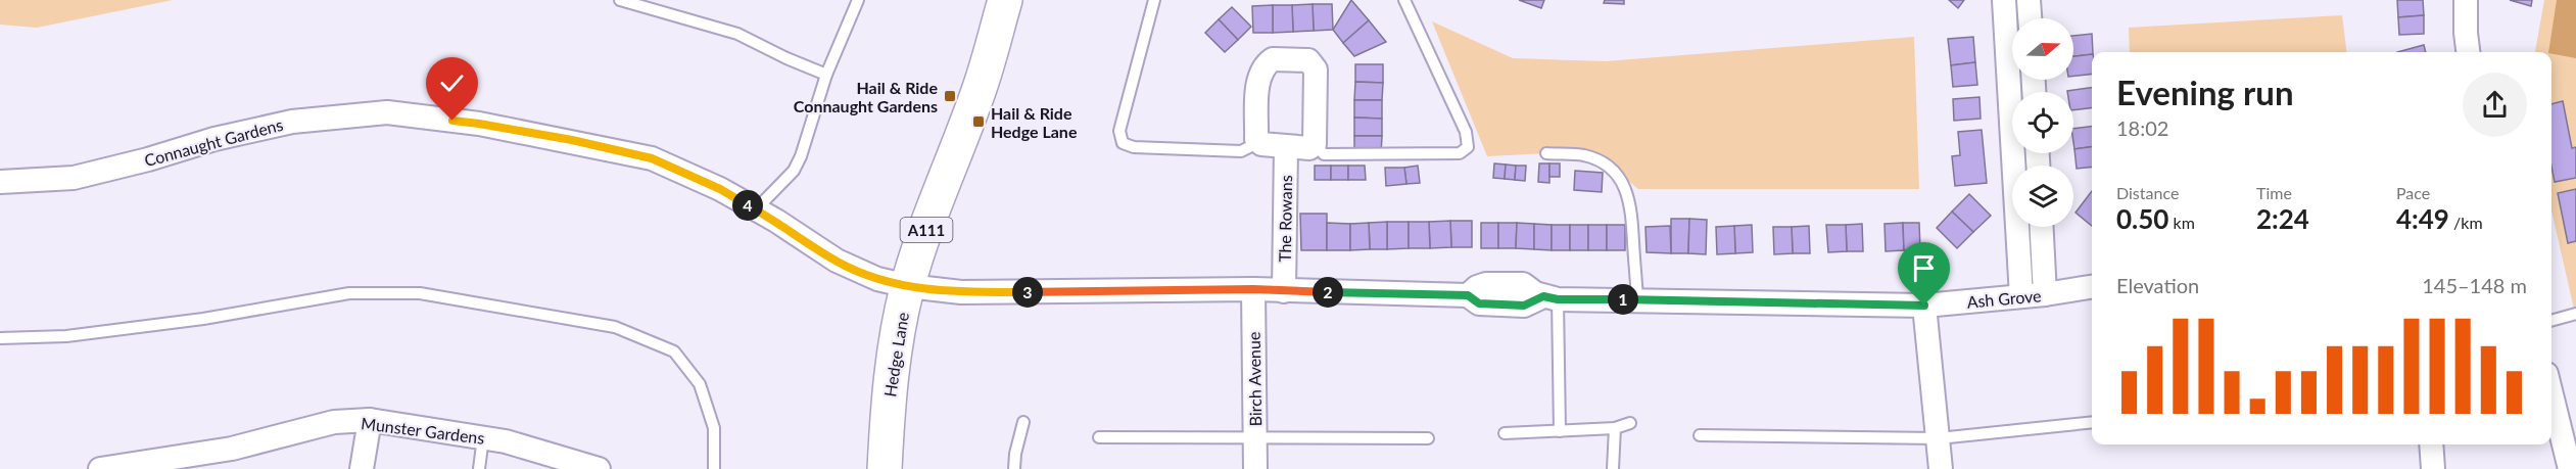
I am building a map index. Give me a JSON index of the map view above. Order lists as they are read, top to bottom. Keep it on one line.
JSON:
{"streets":{"main road":["A111","Hedge Lane"],"street":["Connaught Gardens","The Rowans","Ash Grove","Birch Avenue","Munster Gardens"]},"crossings":[["Connaught Gardens","Ash Grove"],["Connaught Gardens","Hedge Lane"],["The Rowans","Ash Grove"],["Ash Grove","Hedge Lane"],["Ash Grove","Birch Avenue"]],"places":{"transit":["Hail & Ride Connaught Gardens","Hail & Ride Hedge Lane"]},"north":"right","page":{"heading":["Evening run","18:02"],"stats":[["Distance","0.50 km"],["Time","2:24"],["Pace","4:49 /km"]],"pins":["4","2","3","1"],"chart":["Elevation","145–148 m"]}}
